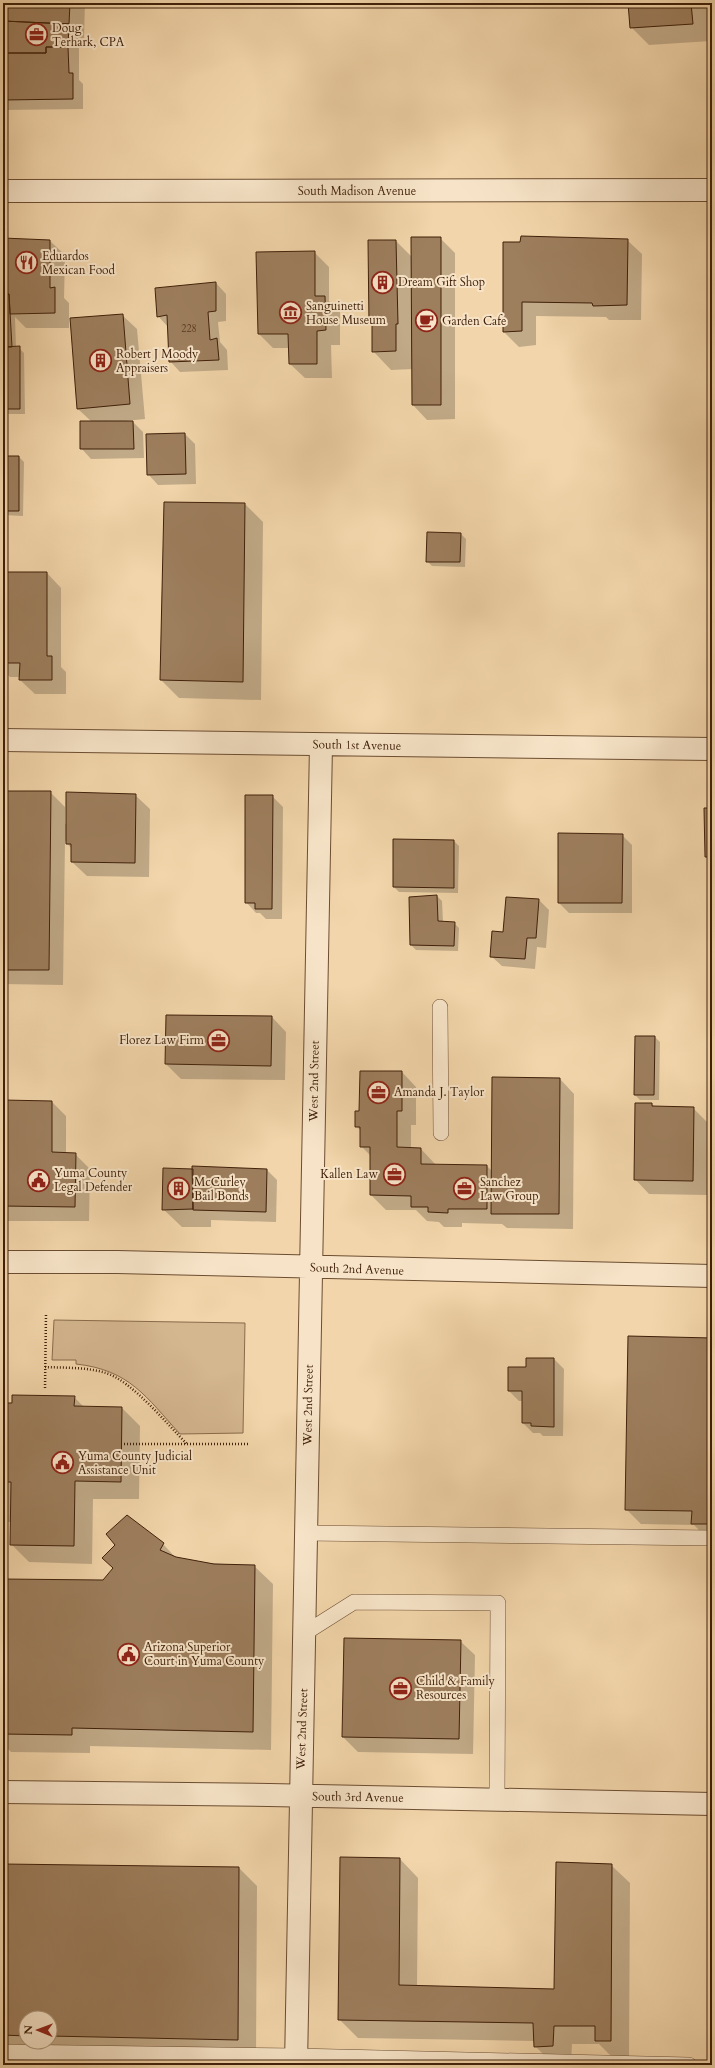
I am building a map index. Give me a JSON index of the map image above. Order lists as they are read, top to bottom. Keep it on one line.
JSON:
{"streets":{"street":["South Madison Avenue","South 1st Avenue","West 2nd Street","South 2nd Avenue","South 3rd Avenue"]},"crossings":[["South 1st Avenue","West 2nd Street"],["West 2nd Street","South 2nd Avenue"],["West 2nd Street","South 3rd Avenue"]],"places":{"office":["Doug Terhark, CPA","Florez Law Firm","Amanda J. Taylor","Kallen Law","Sanchez Law Group","Child & Family Resources"],"restaurant":["Eduardos Mexican Food"],"building":["Dream Gift Shop","Robert J Moody Appraisers","McCurley Bail Bonds"],"museum":["Sanguinetti House Museum"],"cafe":["Garden Cafe"],"public building":["Yuma County Legal Defender","Yuma County Judicial Assistance Unit","Arizona Superior Court in Yuma County"]},"house_numbers":["228"],"north":"left"}
